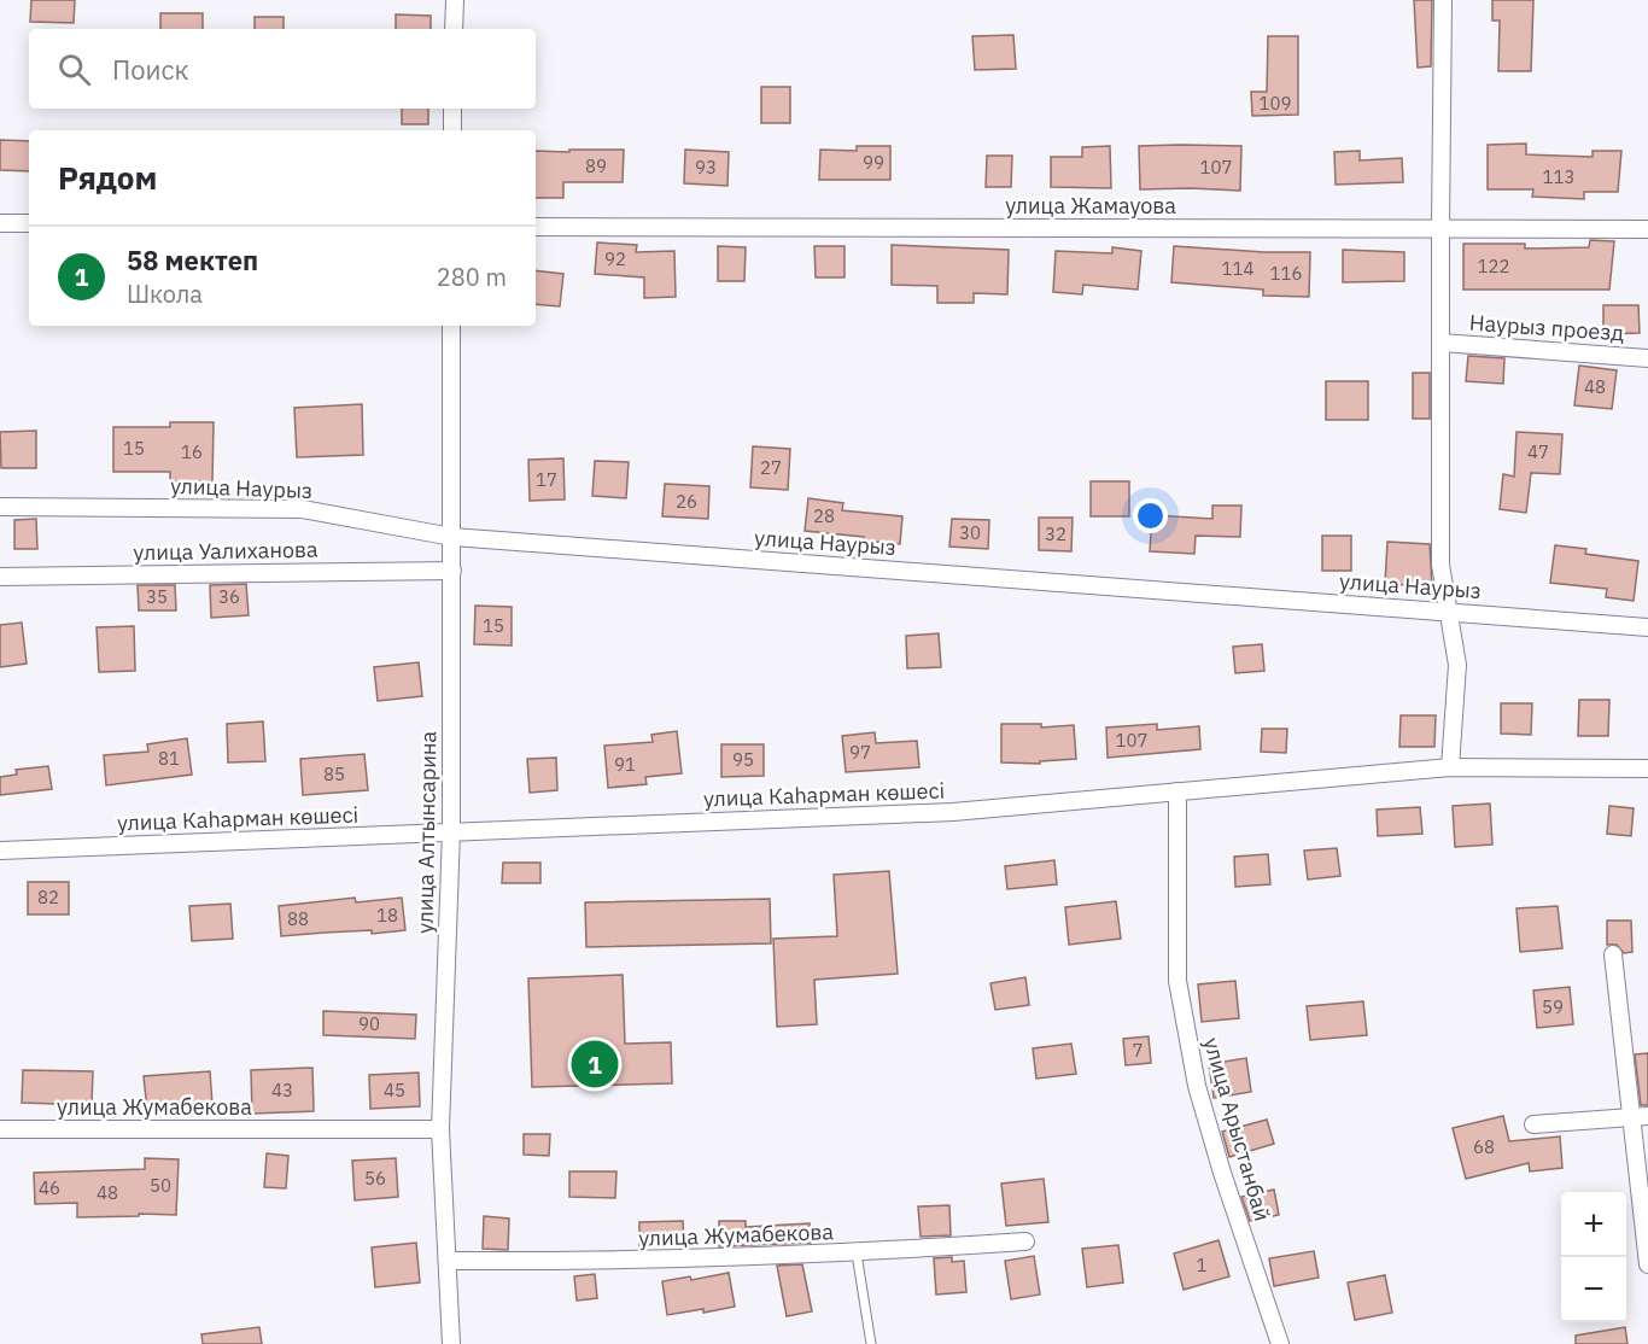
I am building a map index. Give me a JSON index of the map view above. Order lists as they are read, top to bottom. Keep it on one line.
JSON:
{"streets":{"street":["улица Жамауова","Наурыз проезд","улица Наурыз","улица Уалиханова","улица Каһарман көшесі","улица Алтынсарина","улица Жумабекова","улица Арыстанбай"]},"crossings":[["улица Наурыз","улица Алтынсарина"],["улица Уалиханова","улица Алтынсарина"],["улица Каһарман көшесі","улица Алтынсарина"],["улица Каһарман көшесі","улица Арыстанбай"],["улица Алтынсарина","улица Жумабекова"]],"house_numbers":["109","99","89","93","107","113","92","122","114","116","48","15","16","47","27","17","26","28","30","32","35","36","15","107","97","81","95","91","85","82","18","88","59","90","7","43","45","68","56","50","46","48","1"],"page":{"search":"Поиск","heading":"Рядом","list":[{"mark":"1","name":"58 мектеп","note":"Школа","value":"280 m"}],"pins":"1","map_buttons":["+","−"]}}
